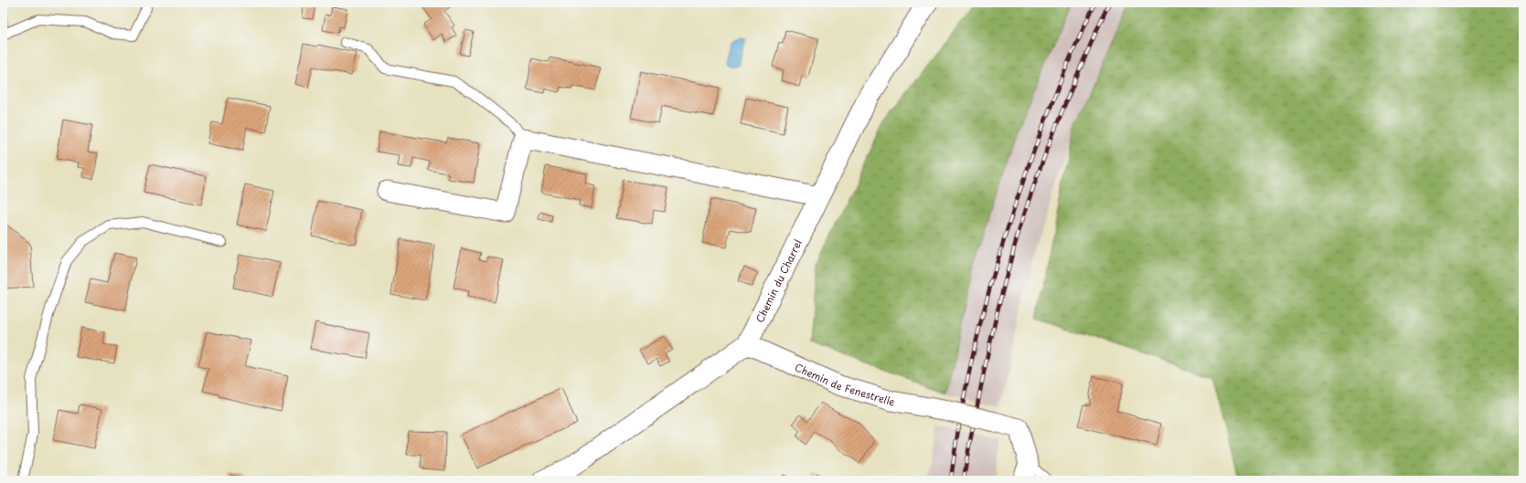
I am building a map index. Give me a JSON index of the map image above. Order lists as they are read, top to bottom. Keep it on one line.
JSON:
{"streets":{"street":["Chemin du Charrel","Chemin de Fenestrelle"]},"crossings":[["Chemin du Charrel","Chemin de Fenestrelle"]]}
